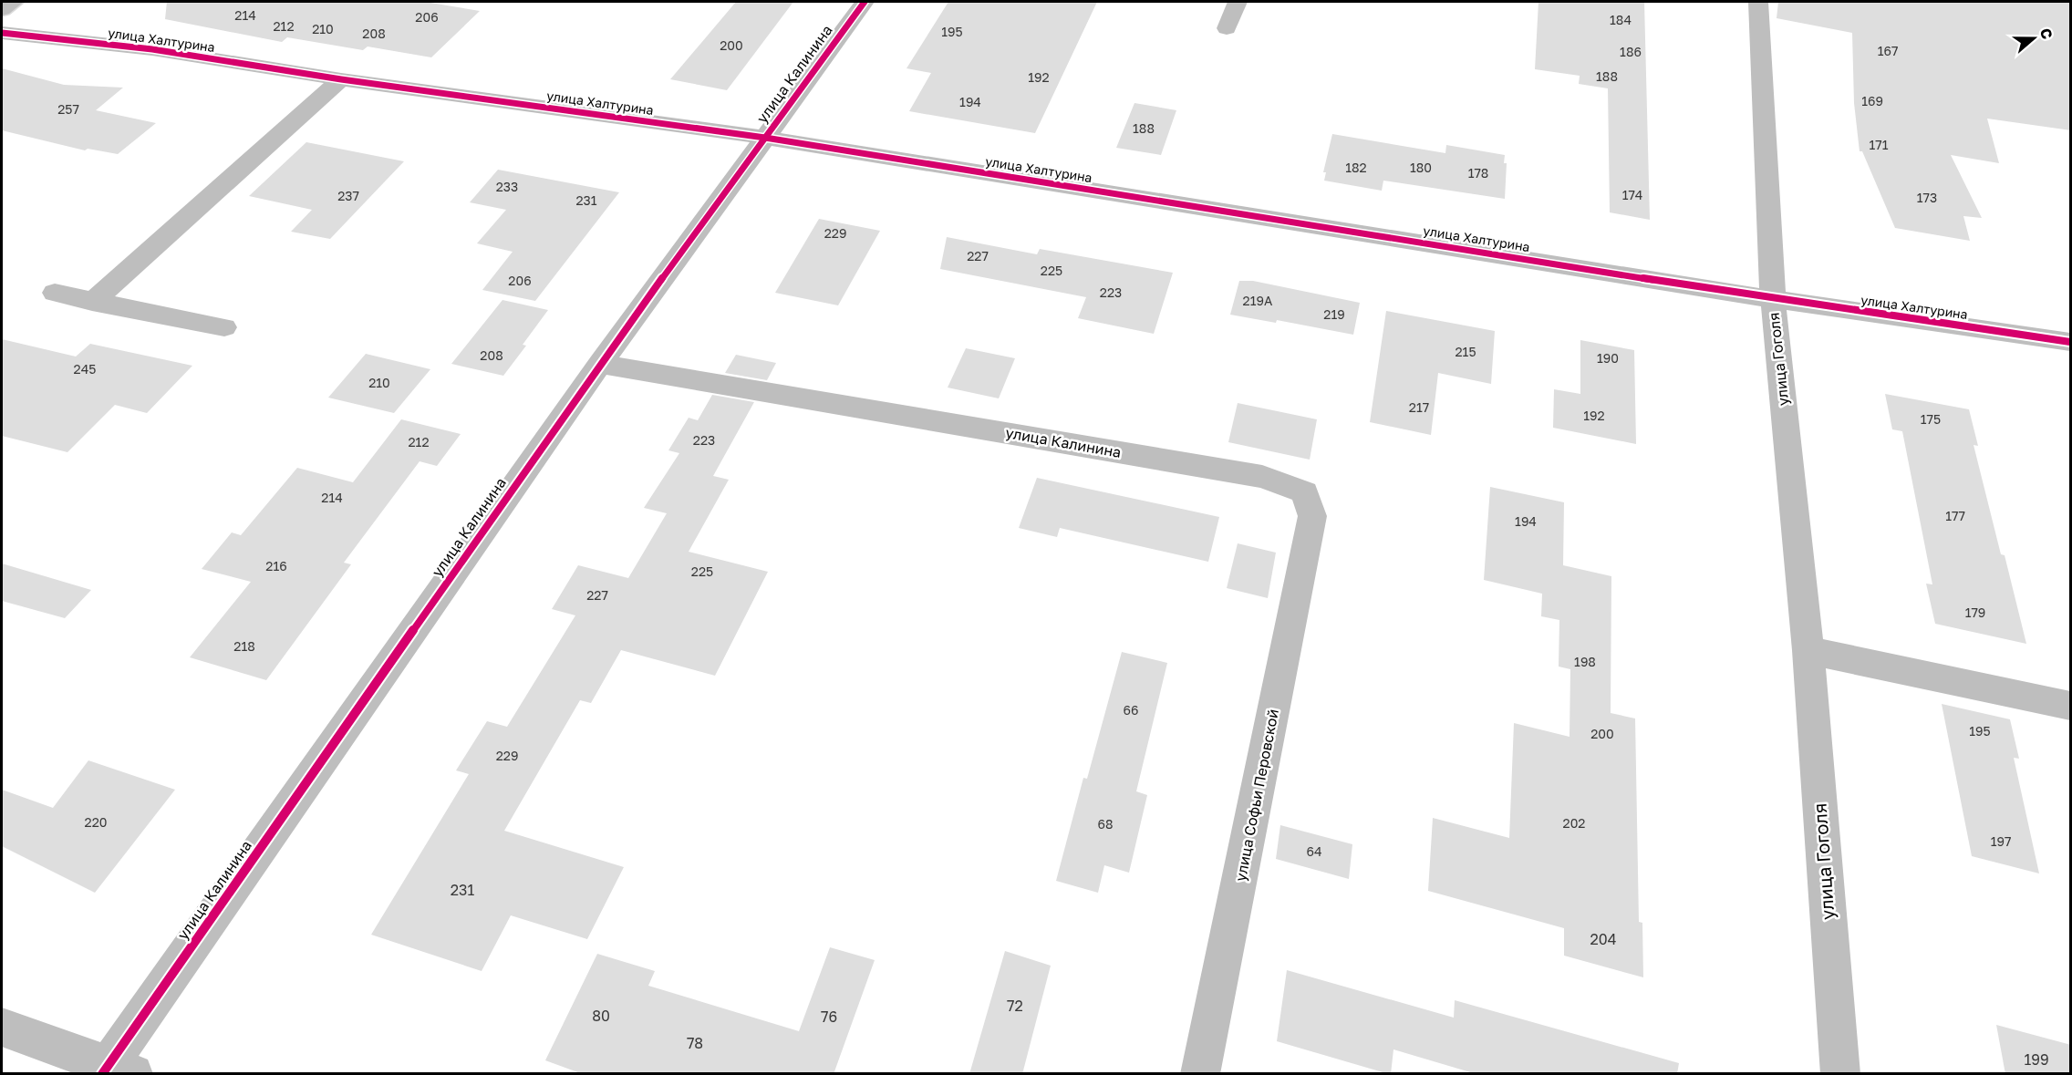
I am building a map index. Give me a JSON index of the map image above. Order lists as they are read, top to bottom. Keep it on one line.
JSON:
{"streets":{"street":["улица Халтурина","улица Калинина","улица Гоголя","улица Софьи Перовской"]},"crossings":[["улица Халтурина","улица Калинина"],["улица Халтурина","улица Гоголя"],["улица Калинина","улица Софьи Перовской"]],"house_numbers":["214","206","184","212","210","195","208","200","167","186","188","192","169","194","257","188","171","182","180","178","233","174","237","173","231","229","227","225","206","223","219А","219","215","208","190","245","210","217","192","175","223","212","214","177","194","216","225","227","179","218","198","66","195","200","229","220","202","68","197","64","231","204","72","80","76","78","199"],"north":"right"}
